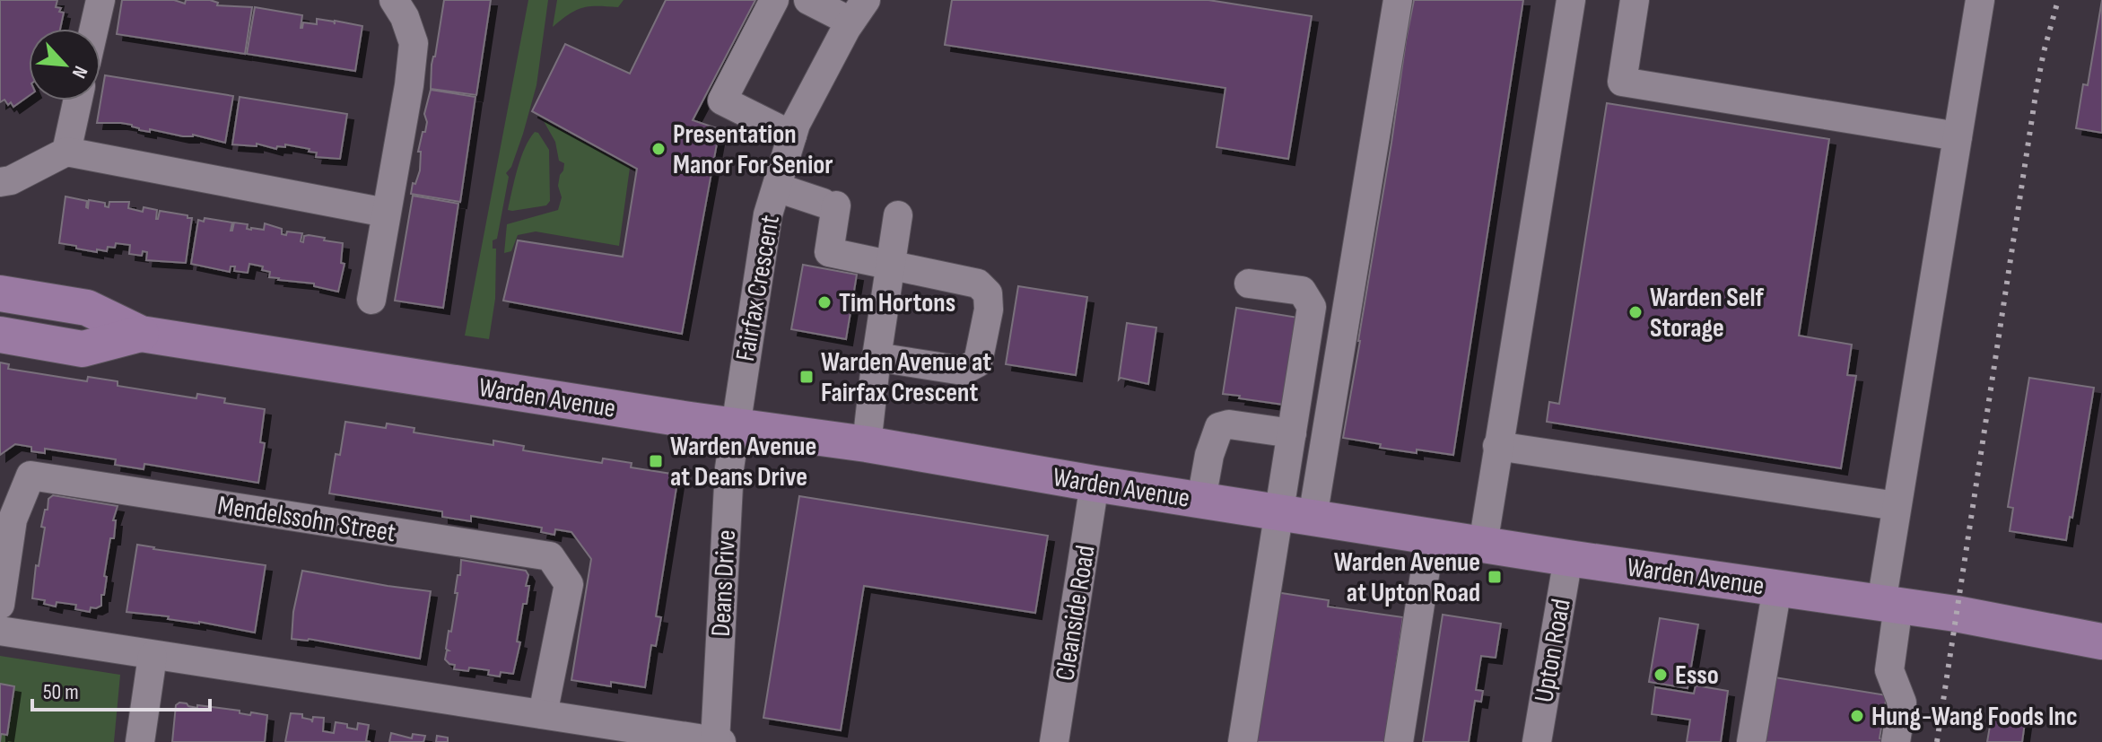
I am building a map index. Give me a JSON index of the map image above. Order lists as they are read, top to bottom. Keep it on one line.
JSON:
{"streets":{"main road":["Warden Avenue"],"street":["Fairfax Crescent","Mendelssohn Street","Deans Drive","Cleanside Road","Upton Road"]},"crossings":[["Fairfax Crescent","Warden Avenue"],["Fairfax Crescent","Deans Drive"],["Warden Avenue","Deans Drive"],["Warden Avenue","Cleanside Road"],["Warden Avenue","Upton Road"]],"places":{"other":["Presentation Manor For Senior","Tim Hortons","Warden Self Storage","Esso","Hung-Wang Foods Inc"],"transit":["Warden Avenue at Fairfax Crescent","Warden Avenue at Deans Drive","Warden Avenue at Upton Road"]},"scale_bar":"50 m","north":"bottom right"}
